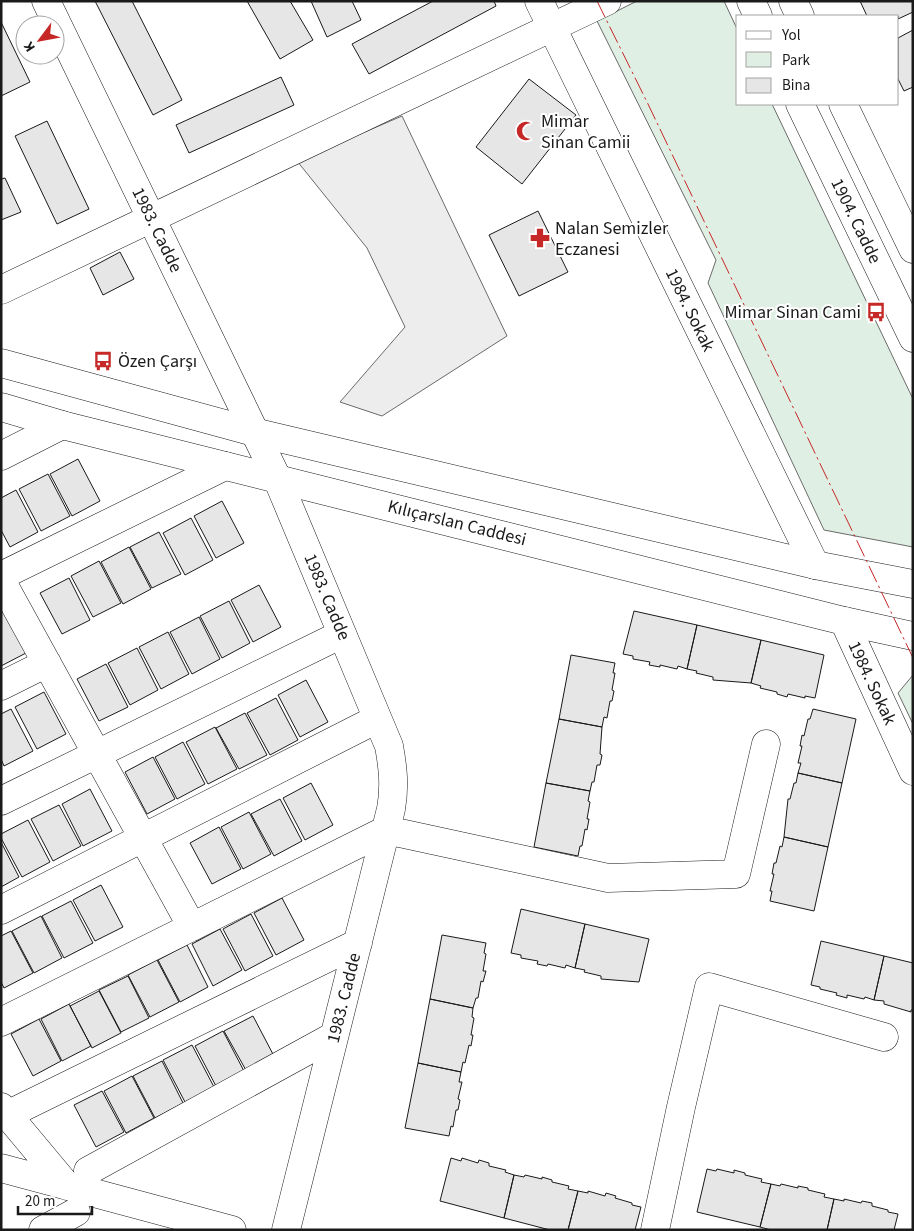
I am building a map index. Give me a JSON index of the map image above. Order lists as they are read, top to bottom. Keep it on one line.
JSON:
{"streets":{"street":["1904. Cadde","1983. Cadde","1984. Sokak","Kılıçarslan Caddesi"]},"crossings":[["1983. Cadde","Kılıçarslan Caddesi"],["1984. Sokak","Kılıçarslan Caddesi"]],"places":{"mosque":["Mimar Sinan Camii"],"pharmacy":["Nalan Semizler Eczanesi"],"bus stop":["Mimar Sinan Cami","Özen Çarşı"]},"legend":["Yol","Park","Bina"],"scale_bar":"20 m","north":"bottom left"}
